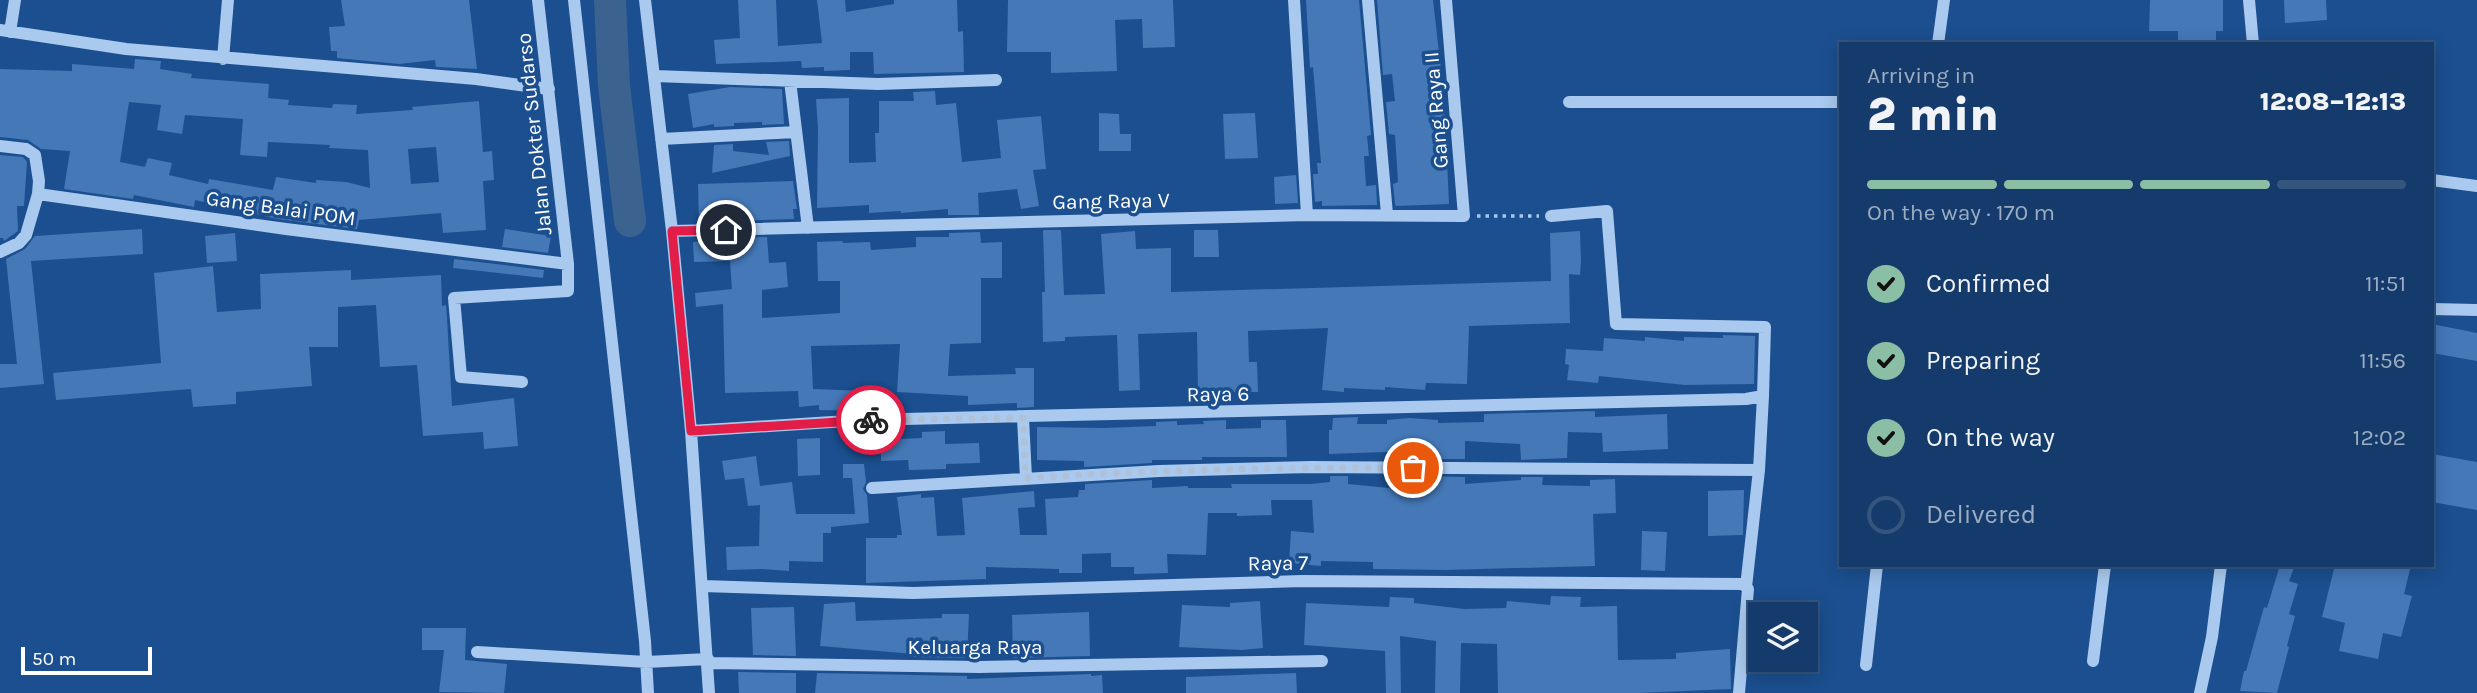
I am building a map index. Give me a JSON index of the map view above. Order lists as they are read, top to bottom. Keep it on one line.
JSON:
{"streets":{"street":["Gang Raya II","Jalan Dokter Sudarso","Gang Raya V","Gang Balai POM","Raya 6","Raya 7","Keluarga Raya"]},"crossings":[["Gang Raya II","Gang Raya V"],["Jalan Dokter Sudarso","Gang Balai POM"]],"scale_bar":"50 m","page":{"heading":["2 min","Arriving in","12:08–12:13"],"bar":"On the way · 170 m","list":[["Confirmed","11:51"],["Preparing","11:56"],["On the way","12:02"],"Delivered"],"scale":"50 m"}}
